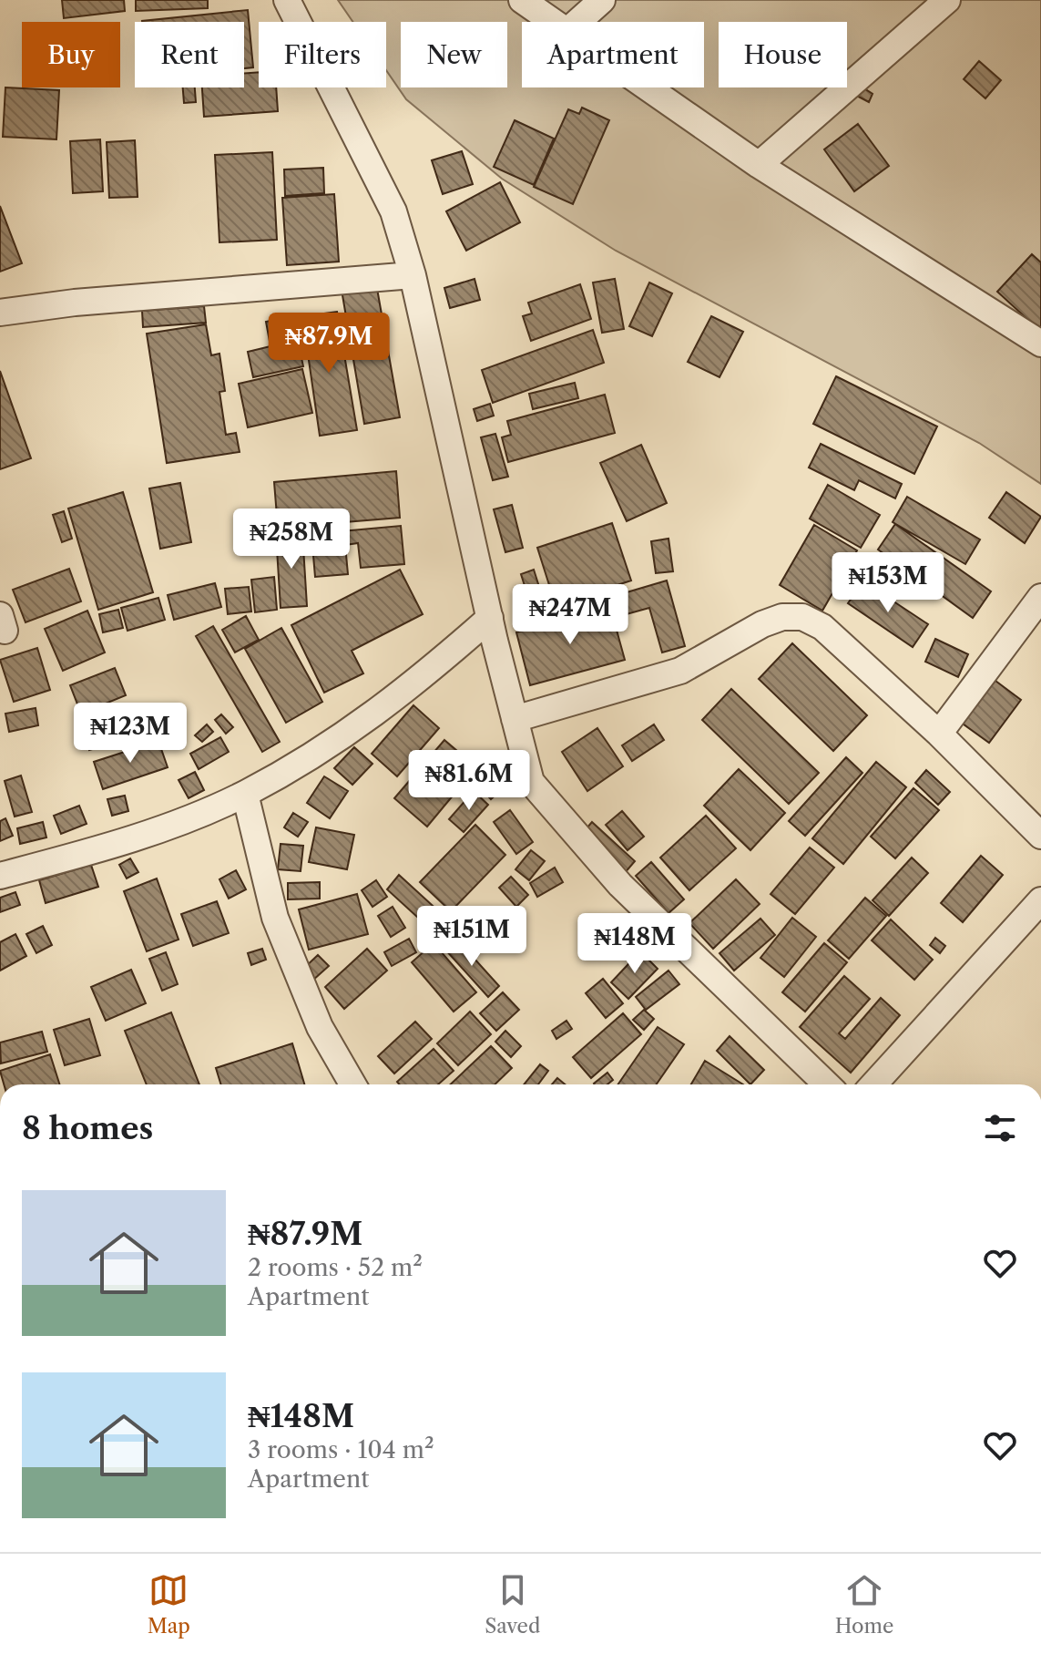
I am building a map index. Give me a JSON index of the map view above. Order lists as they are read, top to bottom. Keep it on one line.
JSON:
{"page":{"chip":["Buy","Rent","Filters","New","Apartment","House"],"price":["₦87.9M","₦258M","₦153M","₦247M","₦123M","₦81.6M","₦151M","₦148M"],"heading":"8 homes","list":[{"name":"₦87.9M","note":"2 rooms · 52 m² · Apartment"},{"name":"₦148M","note":"3 rooms · 104 m² · Apartment"}],"tabs":["Map","Saved","Home"]}}
